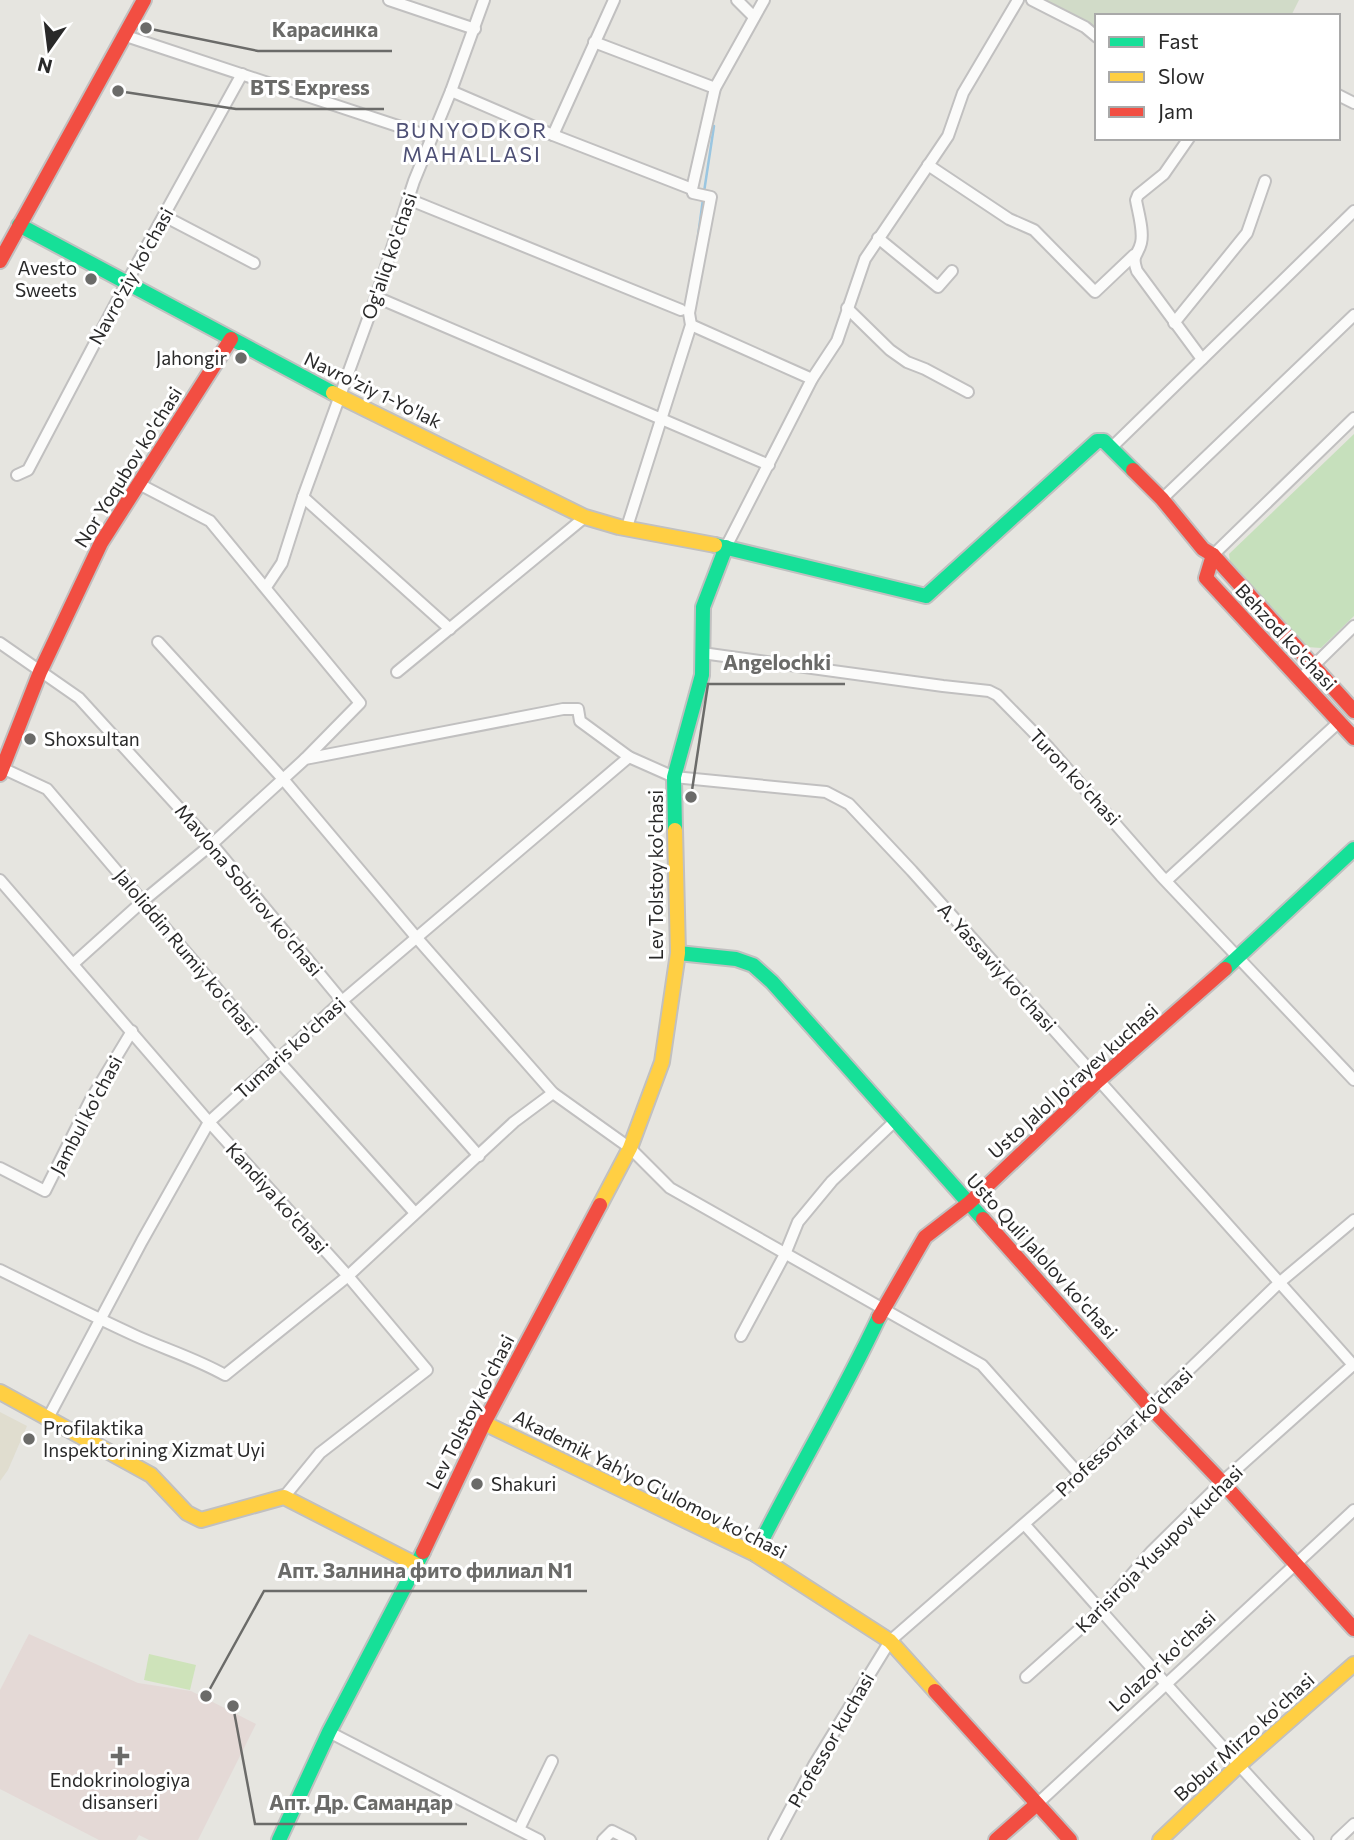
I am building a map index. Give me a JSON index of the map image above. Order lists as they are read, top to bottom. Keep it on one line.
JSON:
{"streets":{"street":["Og'aliq ko'chasi","Navro'ziy ko'chasi","Navro'ziy 1-Yo'lak","Nor Yoqubov ko'chasi","Behzod ko'chasi","Turon ko'chasi","Lev Tolstoy ko'chasi","Mavlona Sobirov ko'chasi","Jaloliddin Rumiy ko'chasi","A. Yassaviy ko'chasi","Tumaris ko'chasi","Usto Jalol Jo'rayev kuchasi","Jambul ko'chasi","Kandiya ko'chasi","Usto Quli Jalolov ko'chasi","Professorlar ko'chasi","Akademik Yah'yo G'ulomov ko'chasi","Karisiroja Yusupov kuchasi","Lolazor ko'chasi","Bobur Mirzo ko'chasi","Professor kuchasi"]},"crossings":[["Og'aliq ko'chasi","Navro'ziy 1-Yo'lak"],["Navro'ziy ko'chasi","Navro'ziy 1-Yo'lak"],["Navro'ziy 1-Yo'lak","Nor Yoqubov ko'chasi"],["Navro'ziy 1-Yo'lak","Lev Tolstoy ko'chasi"],["Nor Yoqubov ko'chasi","Mavlona Sobirov ko'chasi"],["Nor Yoqubov ko'chasi","Jaloliddin Rumiy ko'chasi"],["Turon ko'chasi","Lev Tolstoy ko'chasi"],["Turon ko'chasi","Usto Jalol Jo'rayev kuchasi"],["Lev Tolstoy ko'chasi","A. Yassaviy ko'chasi"],["Lev Tolstoy ko'chasi","Usto Quli Jalolov ko'chasi"],["Lev Tolstoy ko'chasi","Akademik Yah'yo G'ulomov ko'chasi"],["Mavlona Sobirov ko'chasi","Tumaris ko'chasi"],["Jaloliddin Rumiy ko'chasi","Tumaris ko'chasi"],["A. Yassaviy ko'chasi","Tumaris ko'chasi"],["A. Yassaviy ko'chasi","Usto Jalol Jo'rayev kuchasi"],["A. Yassaviy ko'chasi","Professorlar ko'chasi"],["A. Yassaviy ko'chasi","Karisiroja Yusupov kuchasi"],["Tumaris ko'chasi","Kandiya ko'chasi"],["Usto Jalol Jo'rayev kuchasi","Usto Quli Jalolov ko'chasi"],["Usto Jalol Jo'rayev kuchasi","Akademik Yah'yo G'ulomov ko'chasi"],["Jambul ko'chasi","Kandiya ko'chasi"],["Usto Quli Jalolov ko'chasi","Professorlar ko'chasi"],["Usto Quli Jalolov ko'chasi","Karisiroja Yusupov kuchasi"],["Usto Quli Jalolov ko'chasi","Lolazor ko'chasi"],["Professorlar ko'chasi","Akademik Yah'yo G'ulomov ko'chasi"],["Professorlar ko'chasi","Professor kuchasi"],["Akademik Yah'yo G'ulomov ko'chasi","Lolazor ko'chasi"],["Akademik Yah'yo G'ulomov ko'chasi","Professor kuchasi"]],"districts":["BUNYODKOR MAHALLASI"],"places":{"other":["Карасинка","BTS Express","Avesto Sweets","Jahongir","Shoxsultan","Angelochki","Profilaktika Inspektorining Xizmat Uyi","Shakuri","Апт. Залнина фито филиал N1","Апт. Др. Самандар"],"health":["Endokrinologiya disanseri"]},"legend":["Fast","Slow","Jam"],"north":"bottom"}
